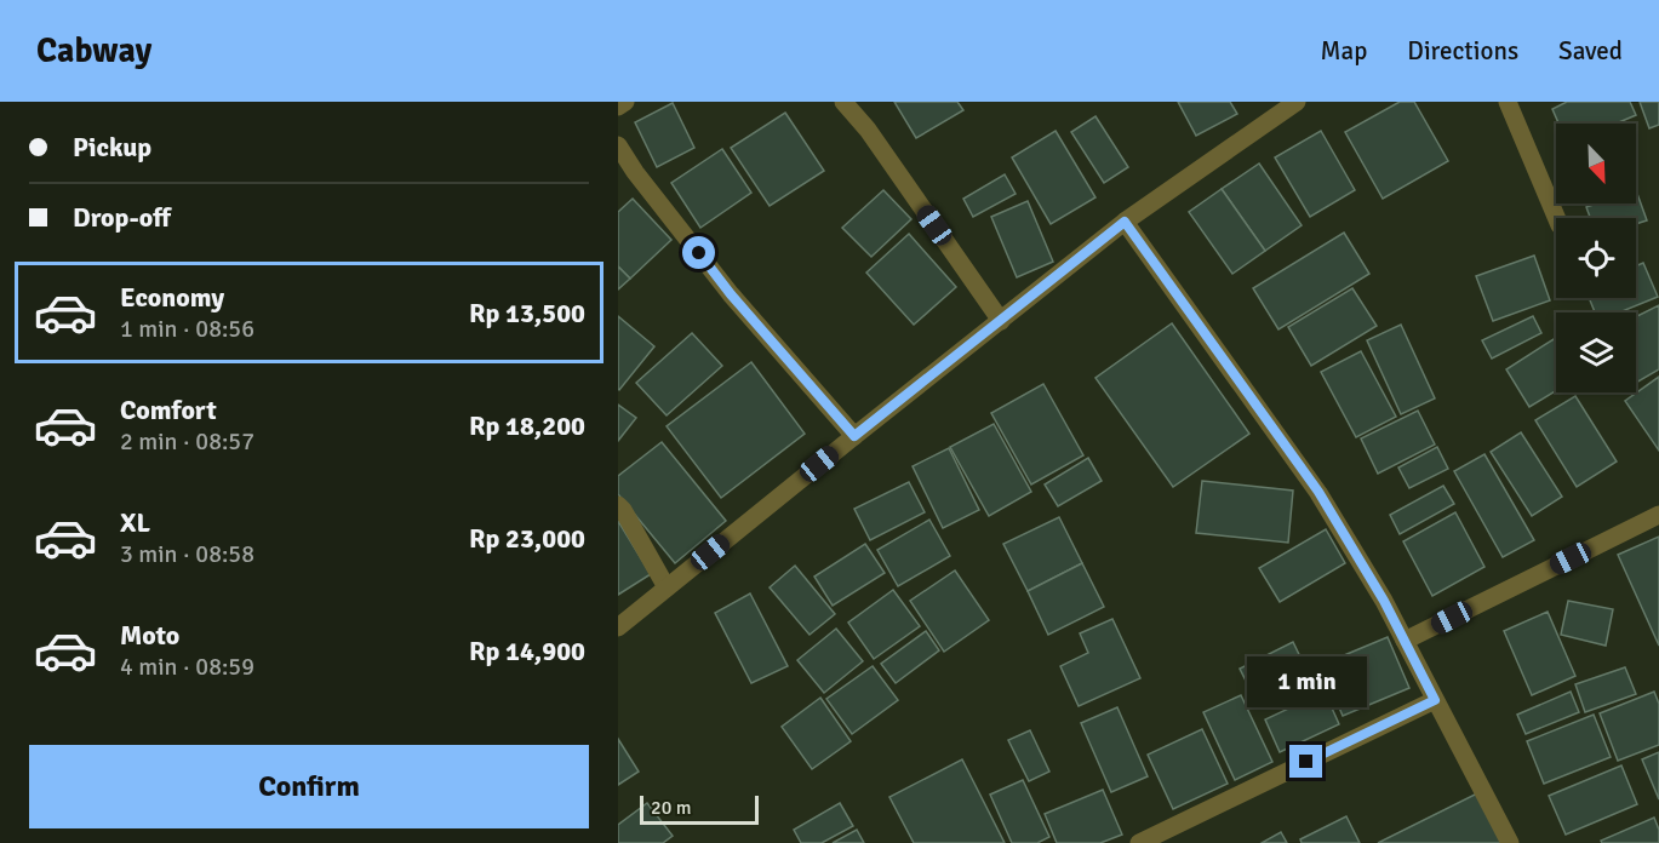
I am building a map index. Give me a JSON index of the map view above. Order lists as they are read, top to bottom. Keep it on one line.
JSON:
{"scale_bar":"20 m","north":"bottom right","page":{"header":"Cabway","nav":["Map","Directions","Saved"],"banner":["Pickup","Drop-off"],"list":[{"name":"Economy","note":"1 min · 08:56","value":"Rp 13,500"},{"name":"Comfort","note":"2 min · 08:57","value":"Rp 18,200"},{"name":"XL","note":"3 min · 08:58","value":"Rp 23,000"},{"name":"Moto","note":"4 min · 08:59","value":"Rp 14,900"}],"bubble":"1 min","buttons":"Confirm","scale":"20 m"}}
